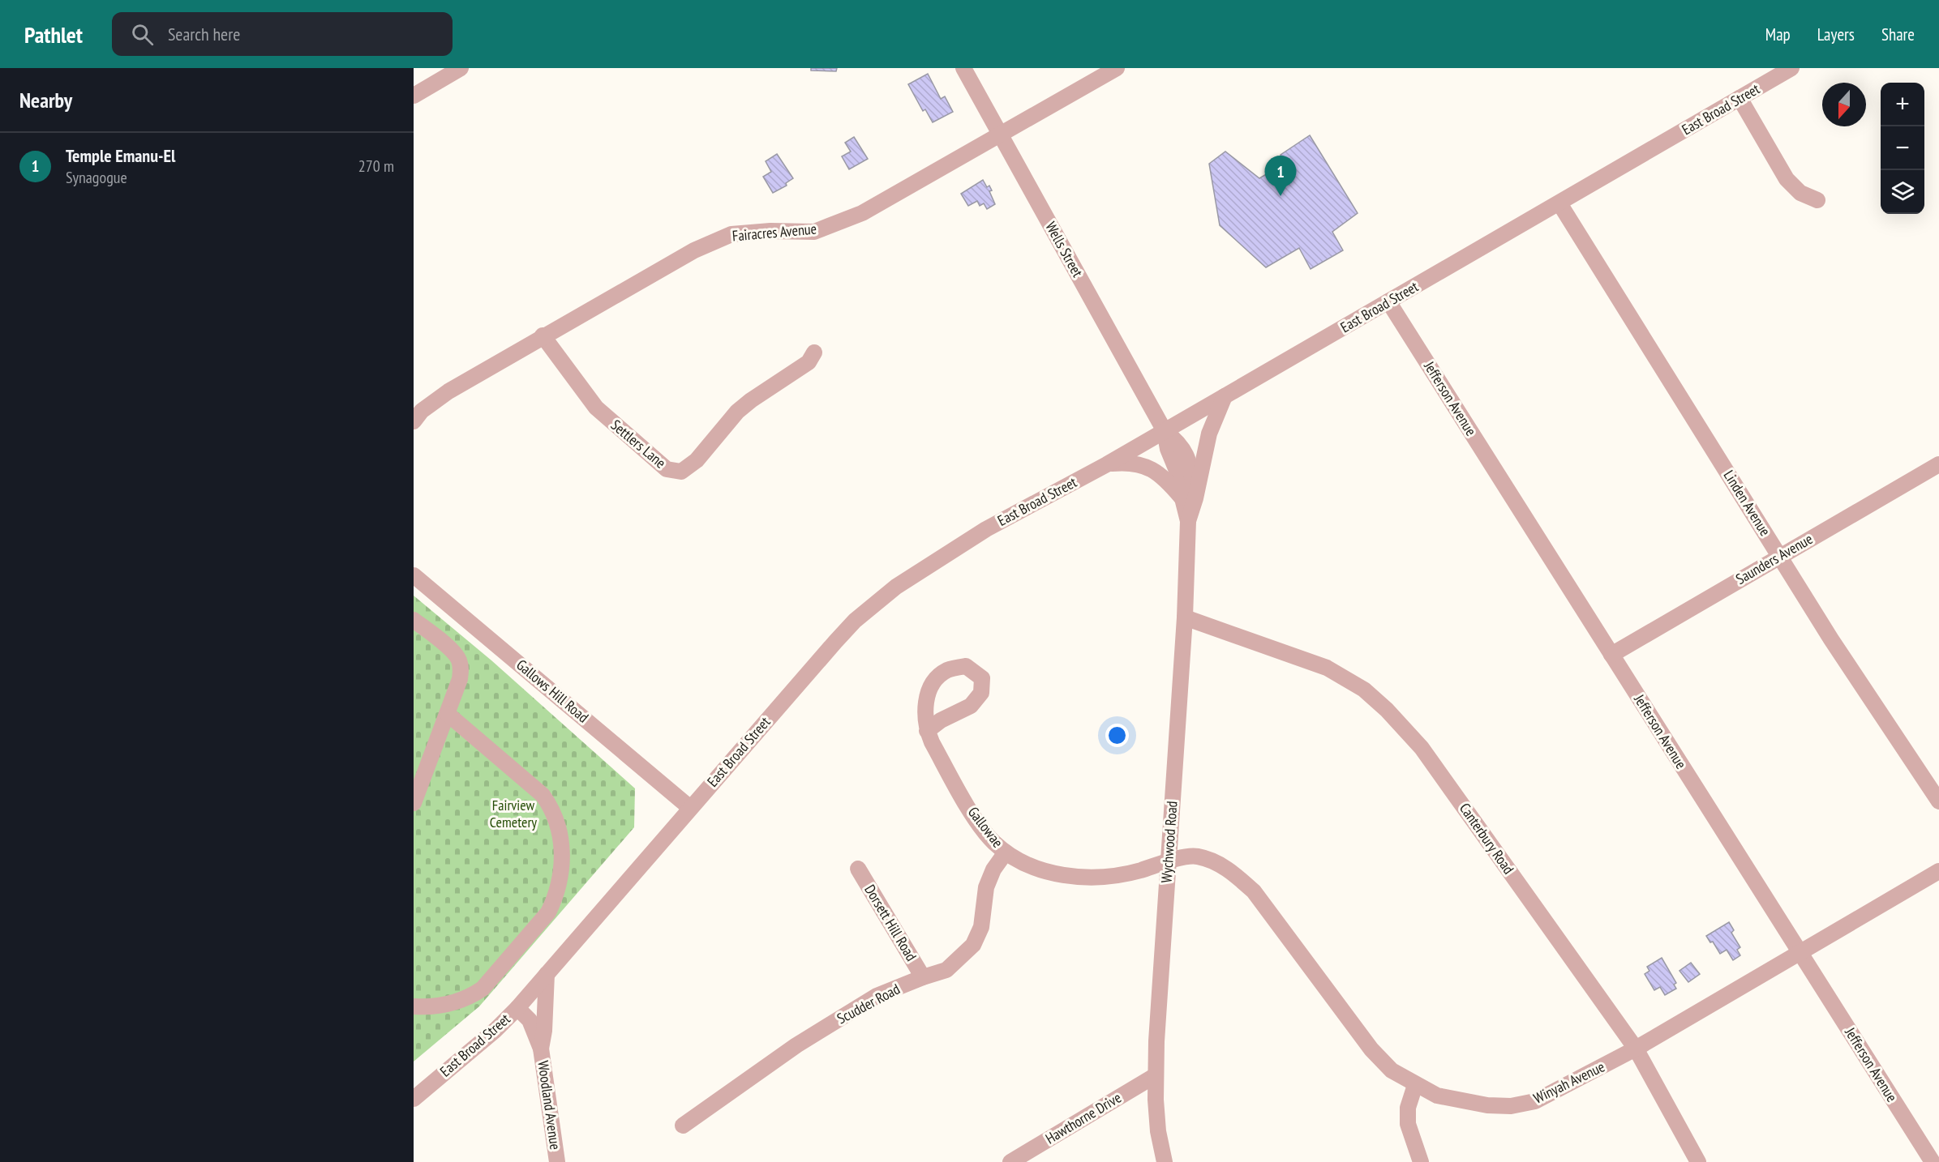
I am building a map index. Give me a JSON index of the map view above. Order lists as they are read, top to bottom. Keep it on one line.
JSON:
{"streets":{"street":["East Broad Street","Fairacres Avenue","Wells Street","Jefferson Avenue","Settlers Lane","Linden Avenue","Saunders Avenue","Gallows Hill Road","Gallowae","Canterbury Road","Wychwood Road","Dorsett Hill Road","Scudder Road","Winyah Avenue","Woodland Avenue","Hawthorne Drive"]},"crossings":[["East Broad Street","Wells Street"],["East Broad Street","Jefferson Avenue"],["East Broad Street","Linden Avenue"],["East Broad Street","Gallows Hill Road"],["East Broad Street","Wychwood Road"],["East Broad Street","Woodland Avenue"],["Fairacres Avenue","Wells Street"],["Fairacres Avenue","Settlers Lane"],["Wells Street","Wychwood Road"],["Jefferson Avenue","Saunders Avenue"],["Jefferson Avenue","Winyah Avenue"],["Linden Avenue","Saunders Avenue"],["Gallowae","Wychwood Road"],["Gallowae","Scudder Road"],["Gallowae","Winyah Avenue"],["Canterbury Road","Wychwood Road"],["Canterbury Road","Winyah Avenue"],["Wychwood Road","Winyah Avenue"],["Wychwood Road","Hawthorne Drive"],["Dorsett Hill Road","Scudder Road"]],"parks":["Fairview Cemetery"],"north":"bottom","page":{"header":"Pathlet","search":"Search here","nav":["Map","Layers","Share"],"heading":"Nearby","map_buttons":["+","−"],"list":[{"mark":"1","name":"Temple Emanu-El","note":"Synagogue","value":"270 m"}],"pins":"1"}}
